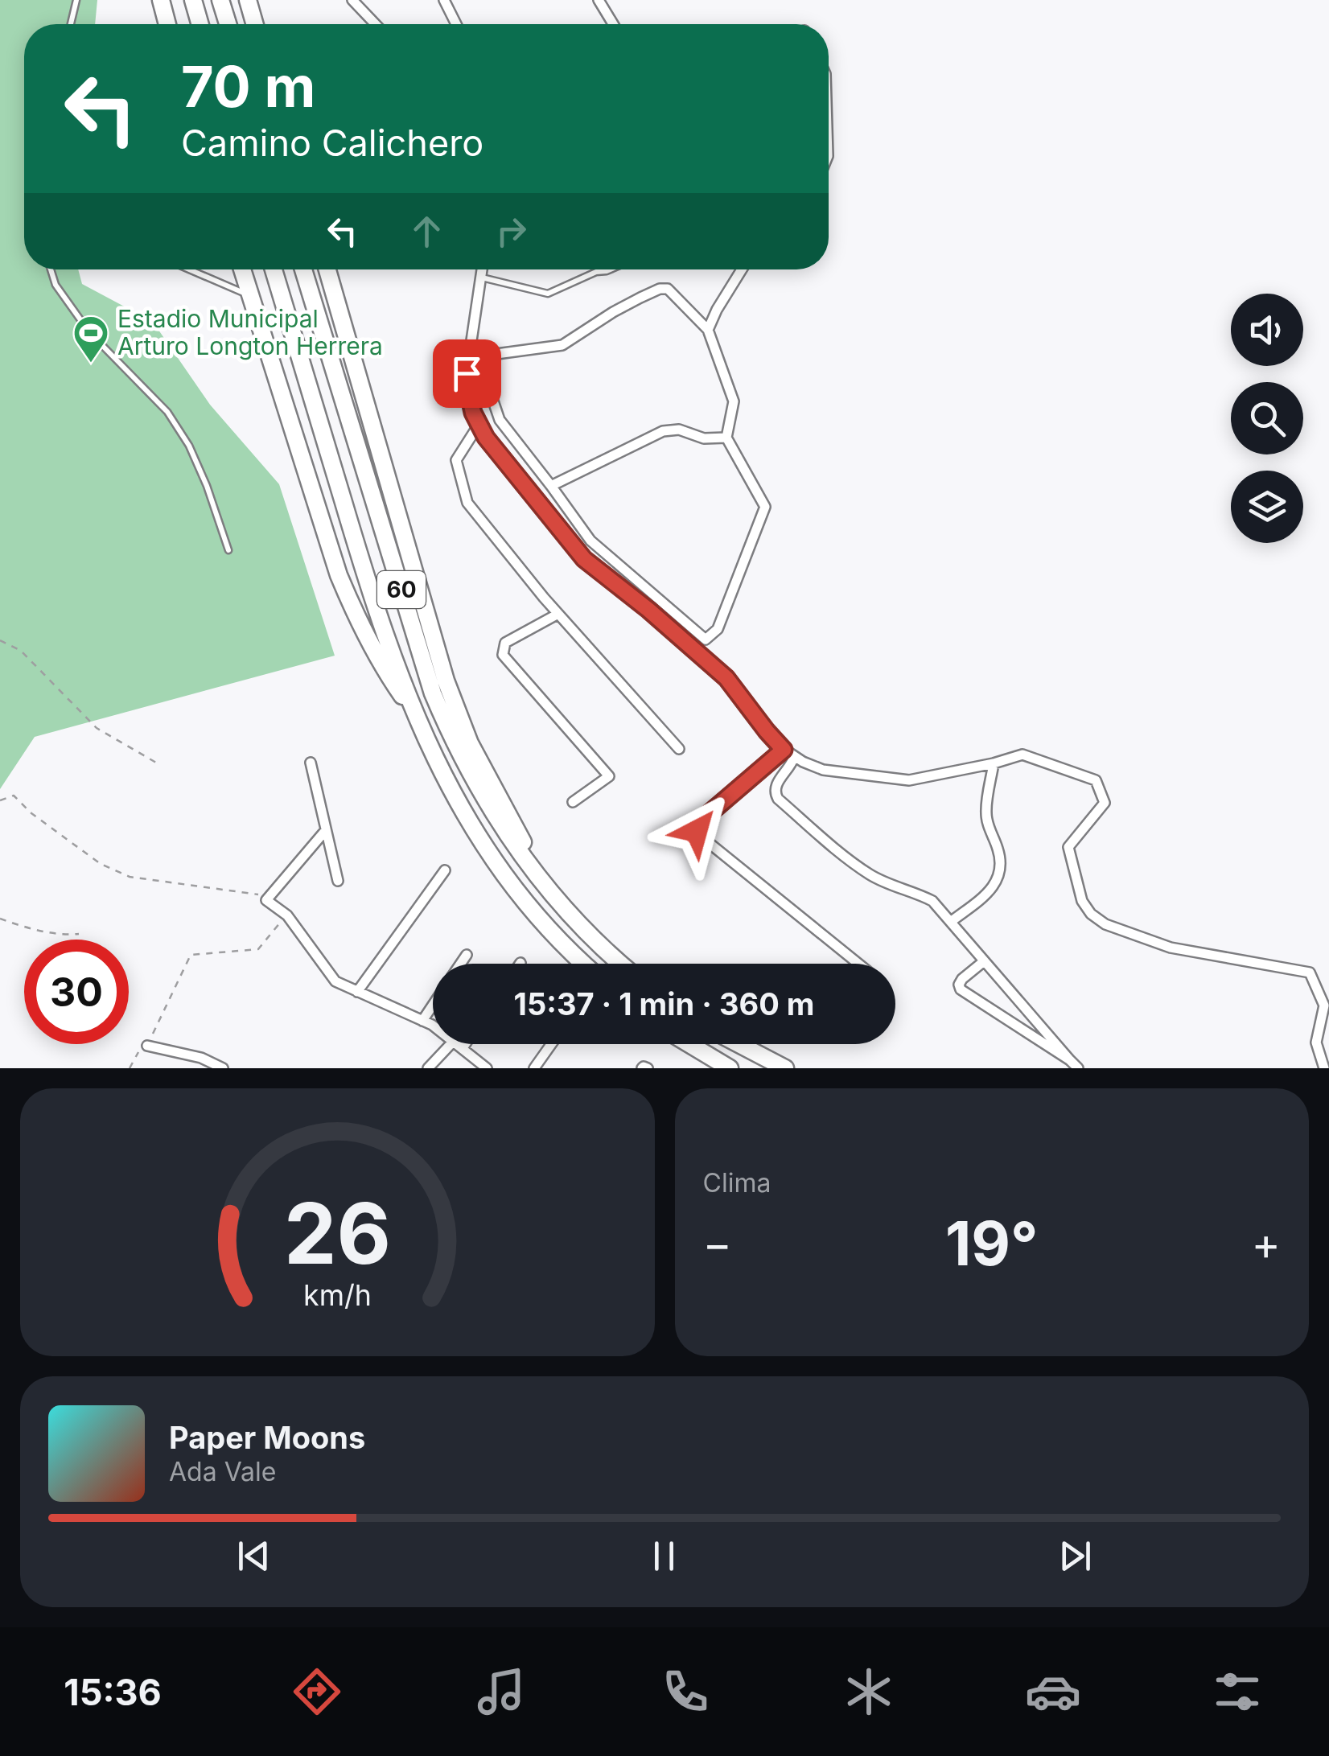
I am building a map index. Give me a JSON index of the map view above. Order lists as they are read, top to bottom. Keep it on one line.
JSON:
{"streets":{"highway":["60"]},"places":{"sports":["Estadio Municipal Arturo Longton Herrera"]},"page":{"turn":["70 m","Camino Calichero"],"limit":"30","trip":"15:37 · 1 min · 360 m","tile":"Clima","heat":["−","19°","+"],"song":["Paper Moons","Ada Vale"],"tabs":"15:36","gauge":["26","km/h"]}}
